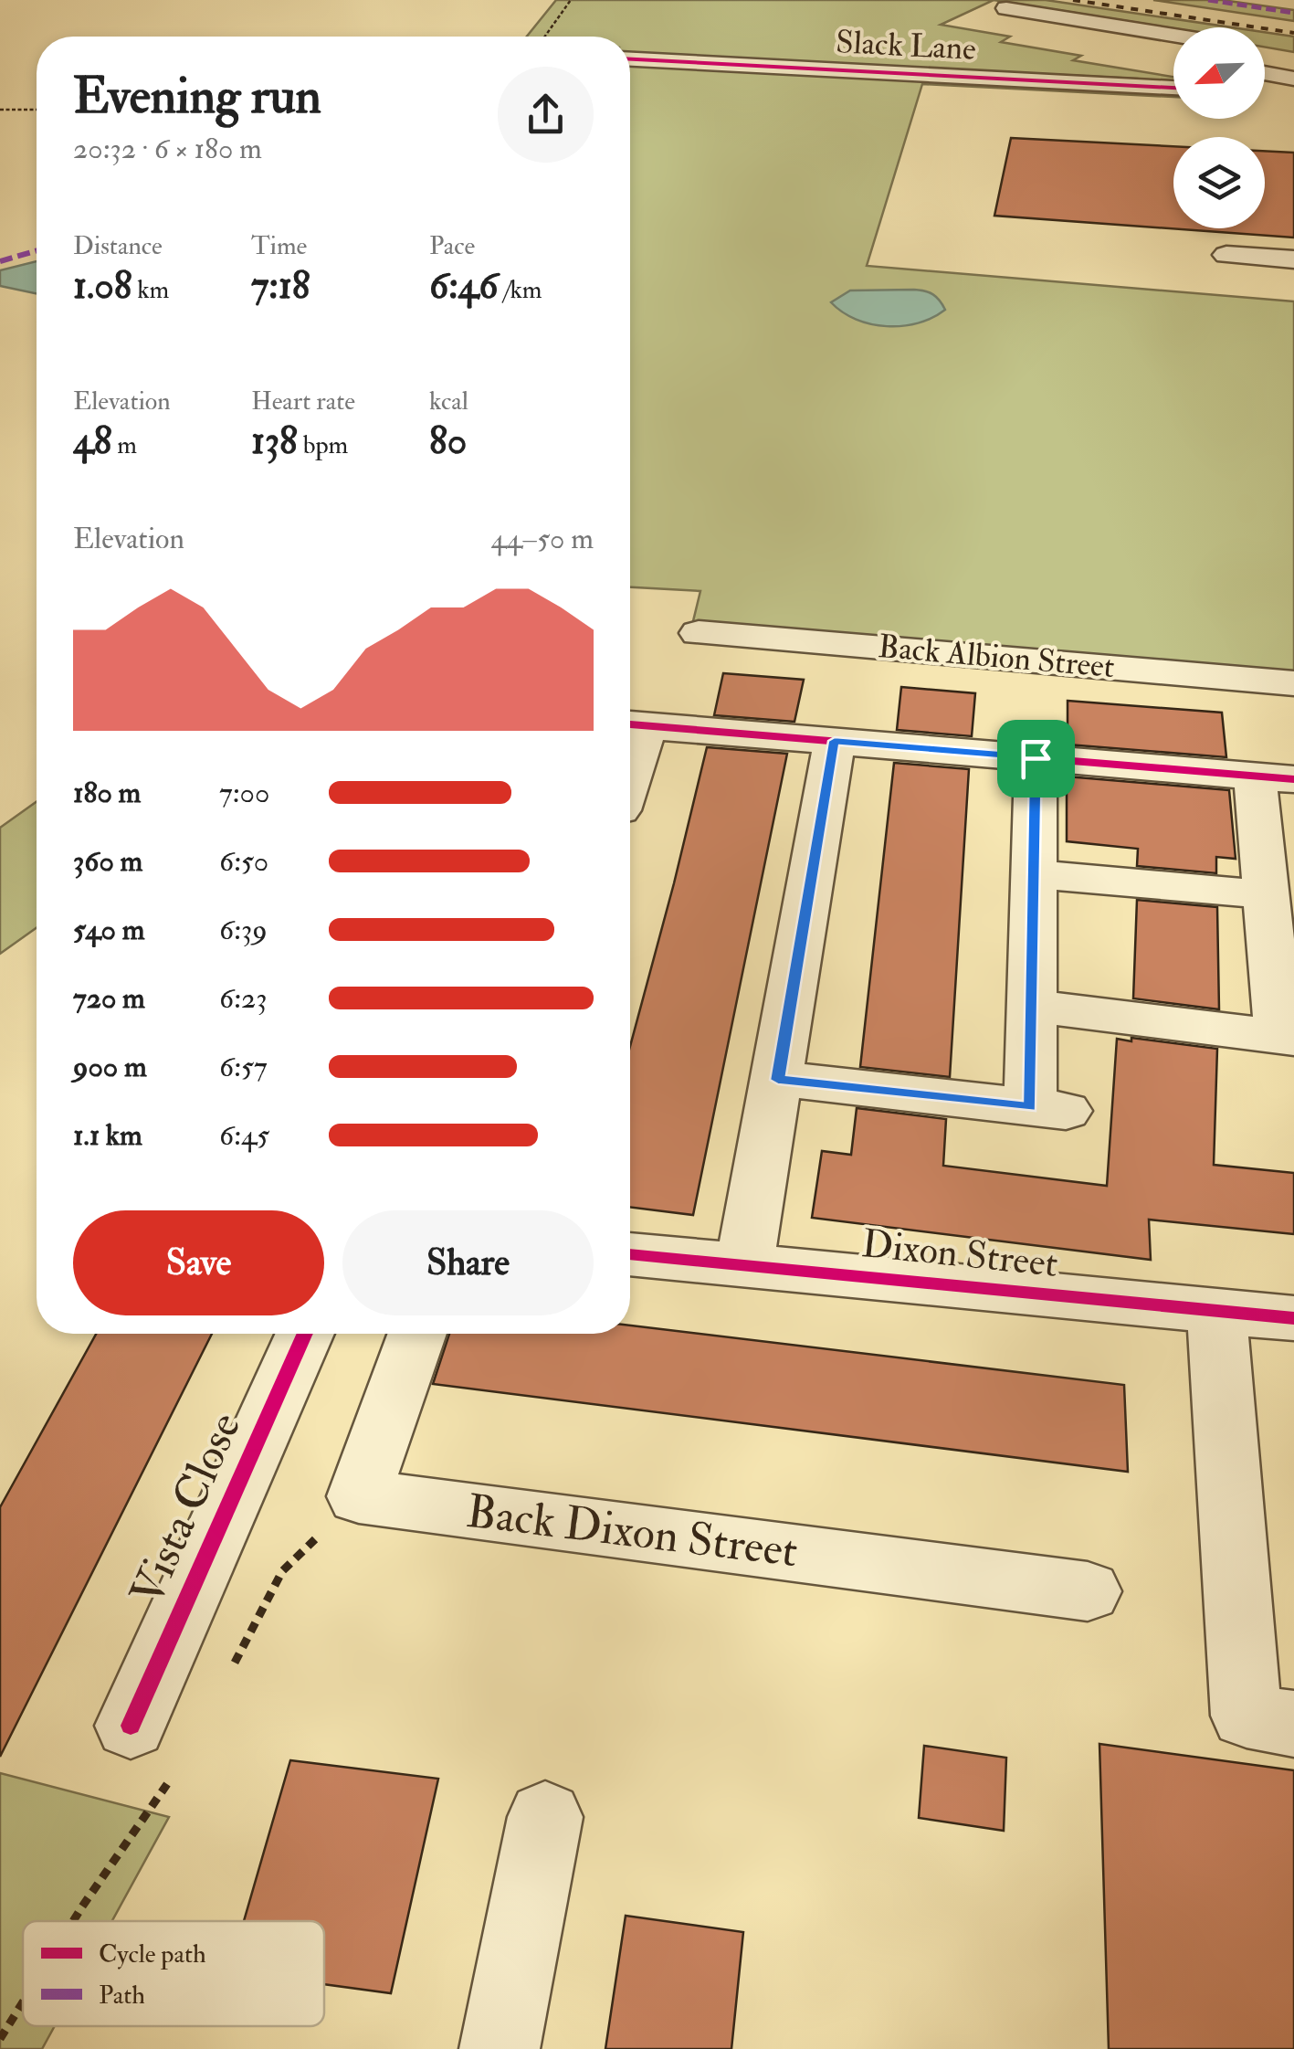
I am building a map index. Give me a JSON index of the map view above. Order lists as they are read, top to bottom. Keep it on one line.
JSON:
{"streets":{"street":["Slack Lane","Back Albion Street","Dixon Street","Vista Close","Back Dixon Street"]},"legend":["Cycle path","Path"],"north":"bottom left","page":{"heading":["Evening run","20:32 · 6 × 180 m"],"stats":[["Distance","1.08 km"],["Time","7:18"],["Pace","6:46 /km"],["Elevation","48 m"],["Heart rate","138 bpm"],["kcal","80"]],"chart":["Elevation","44–50 m"],"list":[{"name":"180 m","note":"7:00"},{"name":"360 m","note":"6:50"},{"name":"540 m","note":"6:39"},{"name":"720 m","note":"6:23"},{"name":"900 m","note":"6:57"},{"name":"1.1 km","note":"6:45"}],"buttons":["Save","Share"]}}
